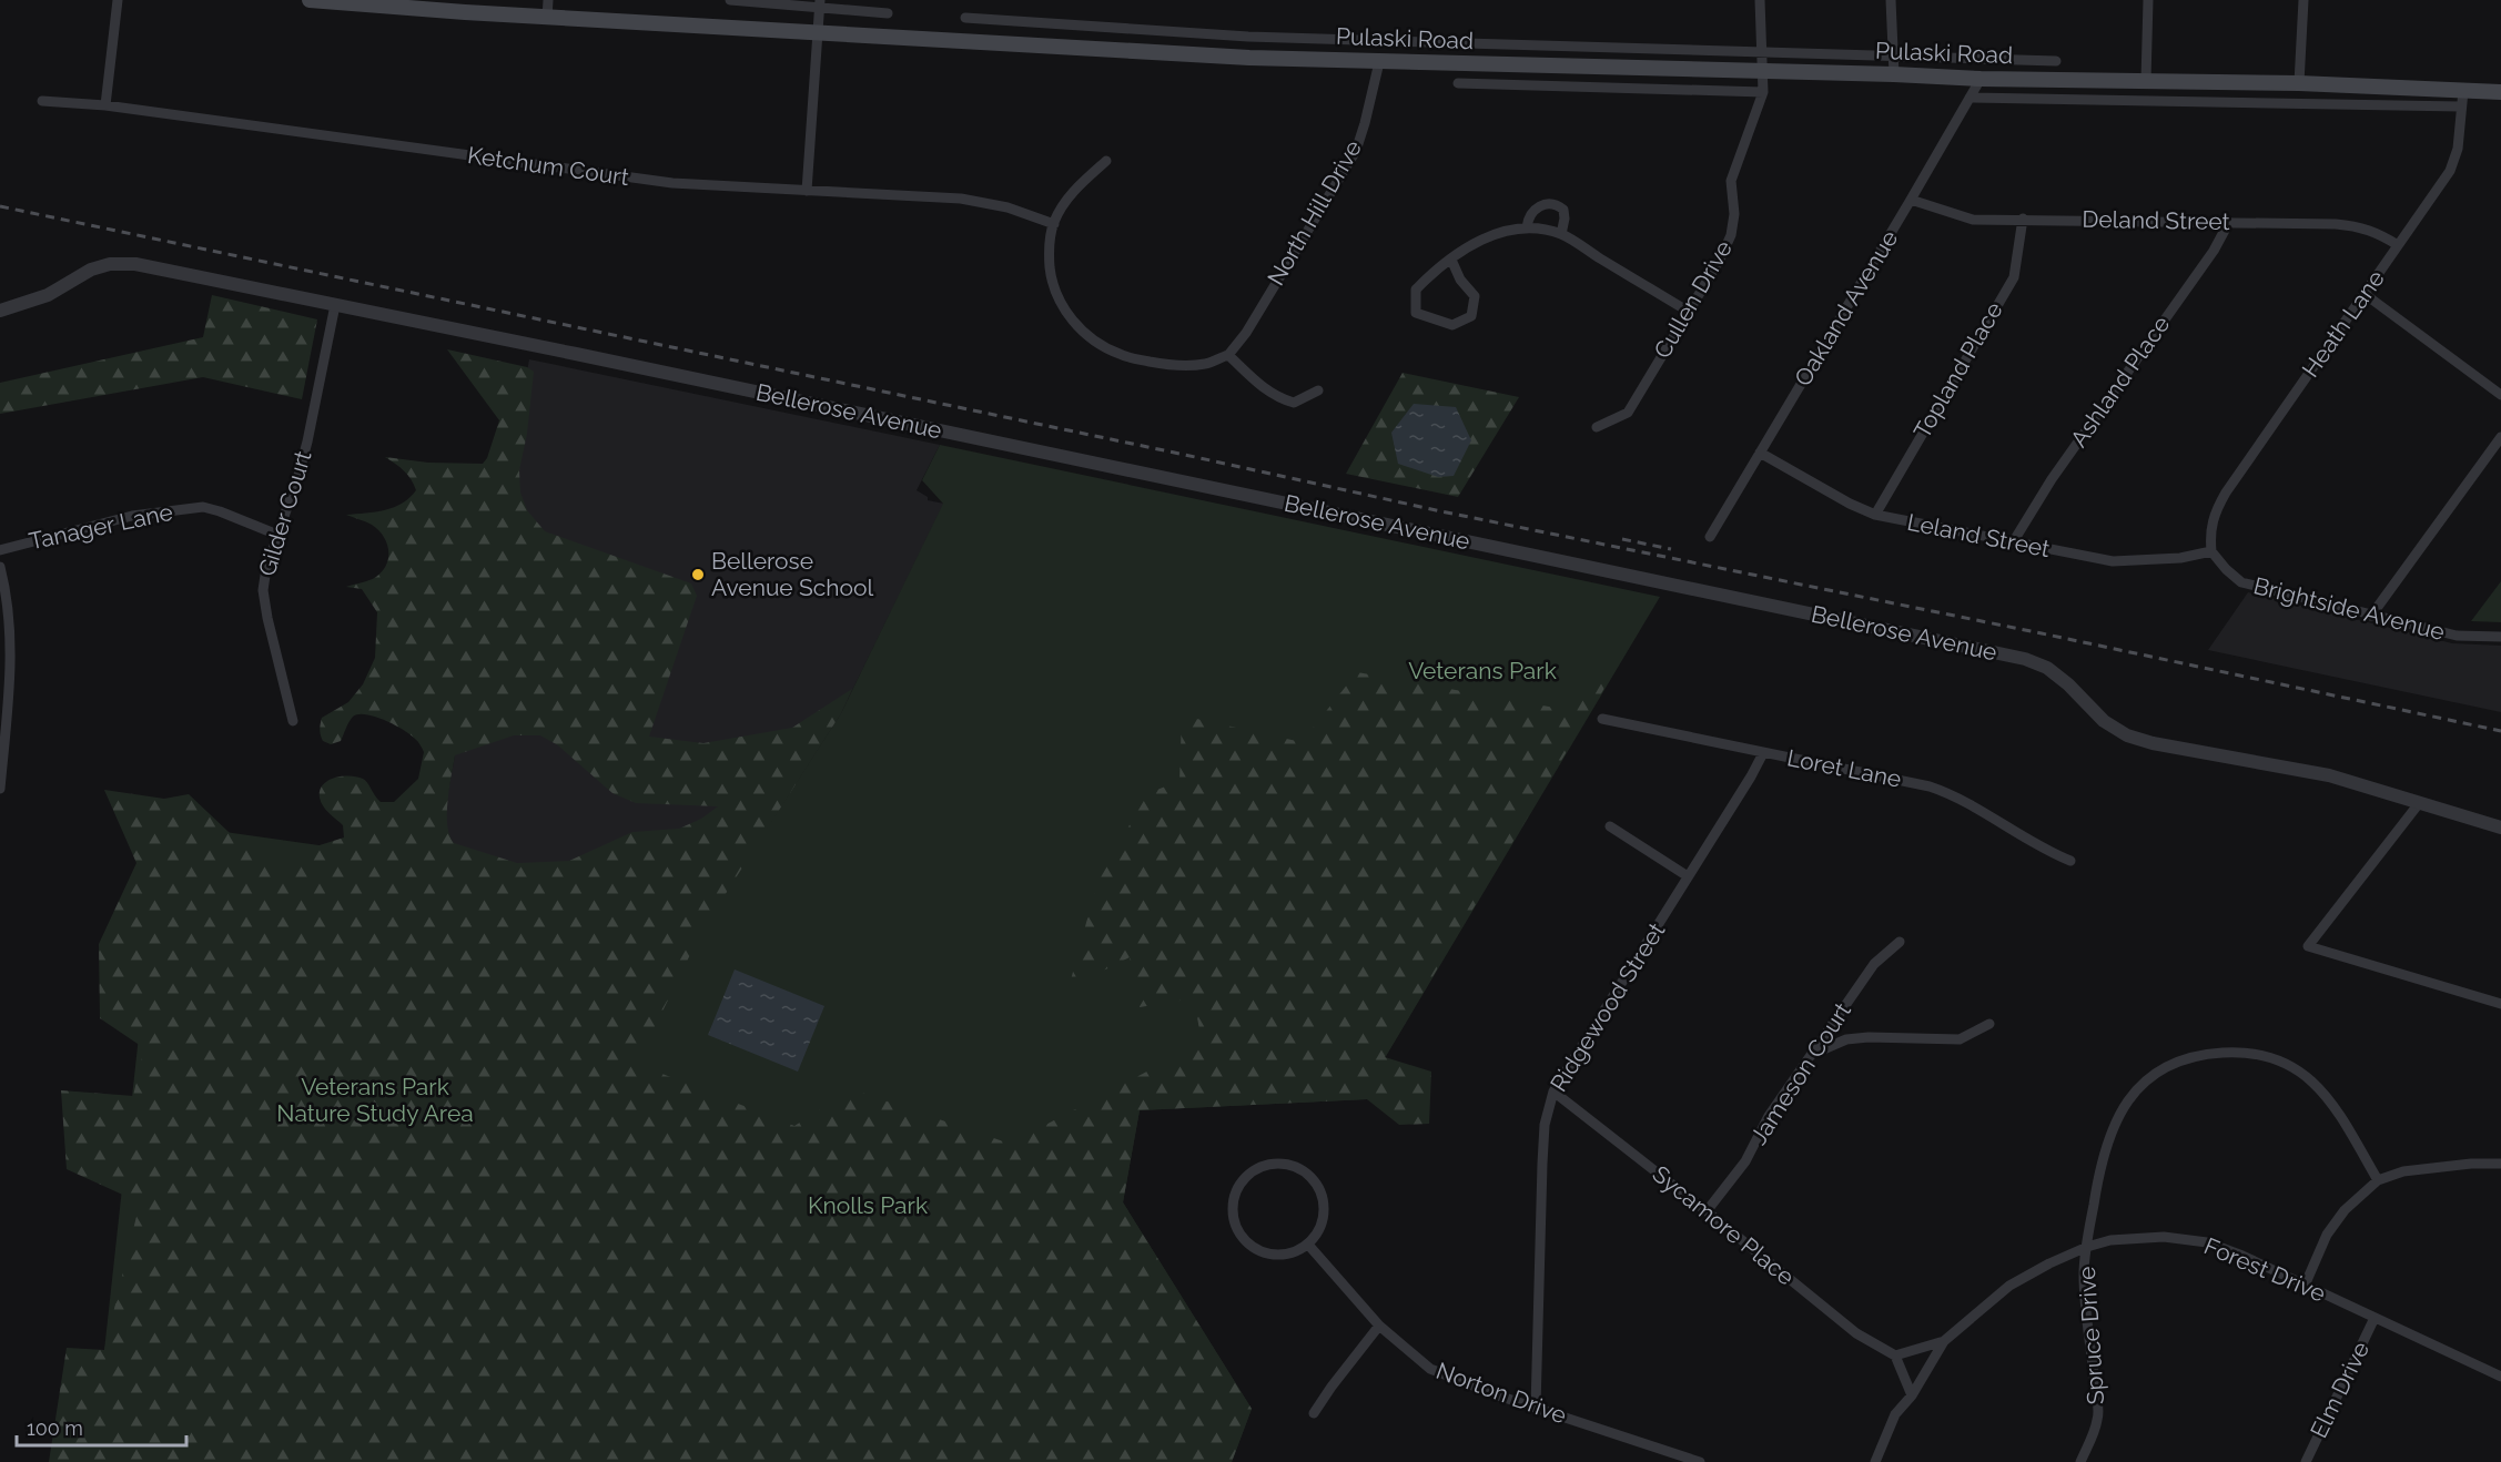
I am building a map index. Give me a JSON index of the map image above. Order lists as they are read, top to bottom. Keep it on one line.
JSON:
{"streets":{"main road":["Pulaski Road"],"street":["Ketchum Court","North Hill Drive","Deland Street","Cullen Drive","Oakland Avenue","Heath Lane","Topland Place","Ashland Place","Bellerose Avenue","Gilder Court","Tanager Lane","Leland Street","Brightside Avenue","Loret Lane","Ridgewood Street","Jameson Court","Sycamore Place","Forest Drive","Spruce Drive","Elm Drive","Norton Drive"]},"crossings":[["Pulaski Road","North Hill Drive"],["Pulaski Road","Cullen Drive"],["Pulaski Road","Oakland Avenue"],["Pulaski Road","Heath Lane"],["Deland Street","Oakland Avenue"],["Deland Street","Heath Lane"],["Deland Street","Topland Place"],["Deland Street","Ashland Place"],["Oakland Avenue","Leland Street"],["Heath Lane","Leland Street"],["Heath Lane","Brightside Avenue"],["Topland Place","Leland Street"],["Ashland Place","Leland Street"],["Bellerose Avenue","Gilder Court"],["Gilder Court","Tanager Lane"],["Leland Street","Brightside Avenue"],["Loret Lane","Ridgewood Street"],["Ridgewood Street","Sycamore Place"],["Ridgewood Street","Norton Drive"],["Jameson Court","Sycamore Place"],["Forest Drive","Spruce Drive"],["Forest Drive","Elm Drive"]],"parks":["Veterans Park","Veterans Park Nature Study Area","Knolls Park"],"places":["Bellerose Avenue School"],"scale_bar":"100 m"}
